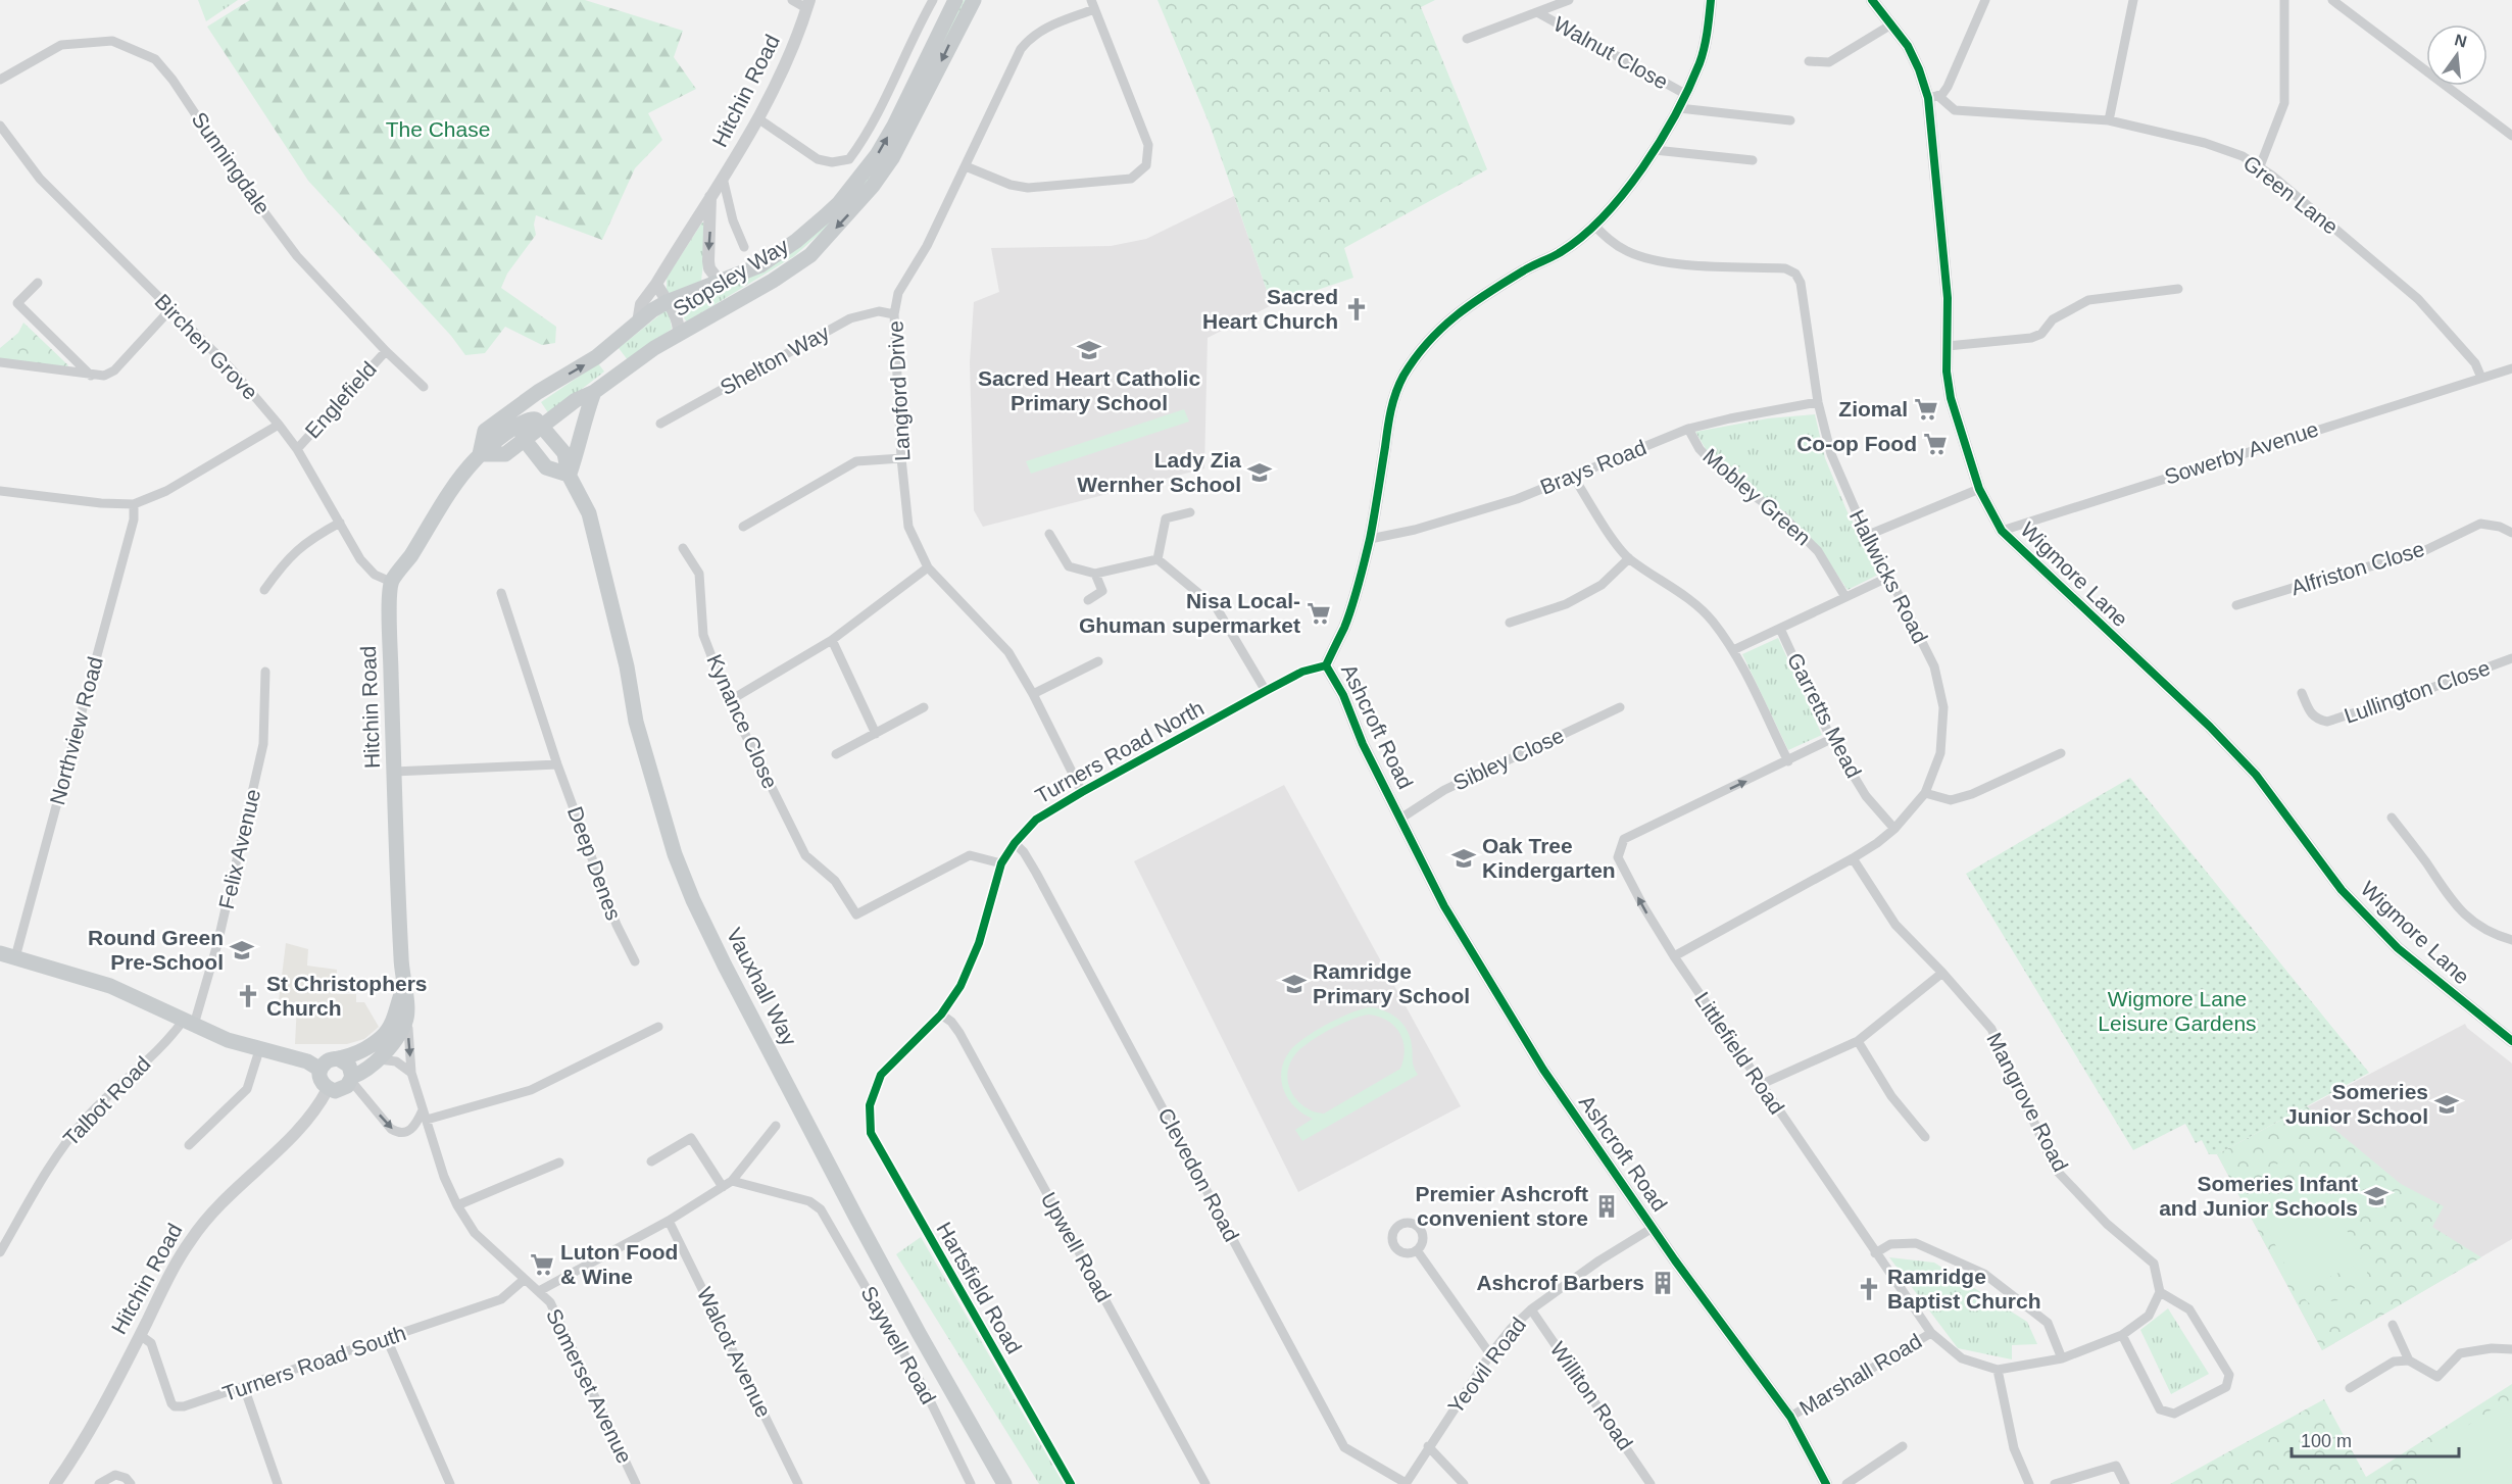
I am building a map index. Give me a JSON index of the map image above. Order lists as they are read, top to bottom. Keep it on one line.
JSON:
{"streets":{"main road":["Hitchin Road","Stopsley Way","Vauxhall Way"],"street":["Walnut Close","Sunningdale","Green Lane","Birchen Grove","Shelton Way","Langford Drive","Englefield","Sowerby Avenue","Brays Road","Mobley Green","Alfriston Close","Wigmore Lane","Hallwicks Road","Lullington Close","Garretts Mead","Kynance Close","Ashcroft Road","Northview Road","Turners Road North","Sibley Close","Felix Avenue","Deep Denes","Littlefield Road","Talbot Road","Mangrove Road","Clevedon Road","Upwell Road","Hartsfield Road","Saywell Road","Walcot Avenue","Turners Road South","Yeovil Road","Marshall Road","Somerset Avenue","Williton Road"]},"crossings":[["Walnut Close","Ashcroft Road"],["Hitchin Road","Stopsley Way"],["Hitchin Road","Birchen Grove"],["Hitchin Road","Turners Road South"],["Hitchin Road","Somerset Avenue"],["Sunningdale","Englefield"],["Green Lane","Sowerby Avenue"],["Green Lane","Wigmore Lane"],["Stopsley Way","Vauxhall Way"],["Birchen Grove","Englefield"],["Shelton Way","Langford Drive"],["Langford Drive","Turners Road North"],["Sowerby Avenue","Wigmore Lane"],["Brays Road","Mobley Green"],["Brays Road","Hallwicks Road"],["Brays Road","Ashcroft Road"],["Hallwicks Road","Garretts Mead"],["Hallwicks Road","Ashcroft Road"],["Hallwicks Road","Littlefield Road"],["Hallwicks Road","Mangrove Road"],["Garretts Mead","Littlefield Road"],["Kynance Close","Turners Road North"],["Ashcroft Road","Turners Road North"],["Ashcroft Road","Sibley Close"],["Ashcroft Road","Yeovil Road"],["Ashcroft Road","Marshall Road"],["Turners Road North","Clevedon Road"],["Turners Road North","Upwell Road"],["Turners Road North","Hartsfield Road"],["Felix Avenue","Talbot Road"],["Littlefield Road","Marshall Road"],["Clevedon Road","Yeovil Road"],["Turners Road South","Somerset Avenue"],["Yeovil Road","Williton Road"]],"parks":["The Chase","Wigmore Lane Leisure Gardens"],"places":{"church":["Sacred Heart Church","St Christophers Church","Ramridge Baptist Church"],"school or university":["Sacred Heart Catholic Primary School","Lady Zia Wernher School","Oak Tree Kindergarten","Round Green Pre-School","Ramridge Primary School","Someries Junior School","Someries Infant and Junior Schools"],"supermarket":["Ziomal","Co-op Food","Nisa Local- Ghuman supermarket","Luton Food & Wine"],"building":["Premier Ashcroft convenient store","Ashcrof Barbers"]},"scale_bar":"100 m","north":"top"}
